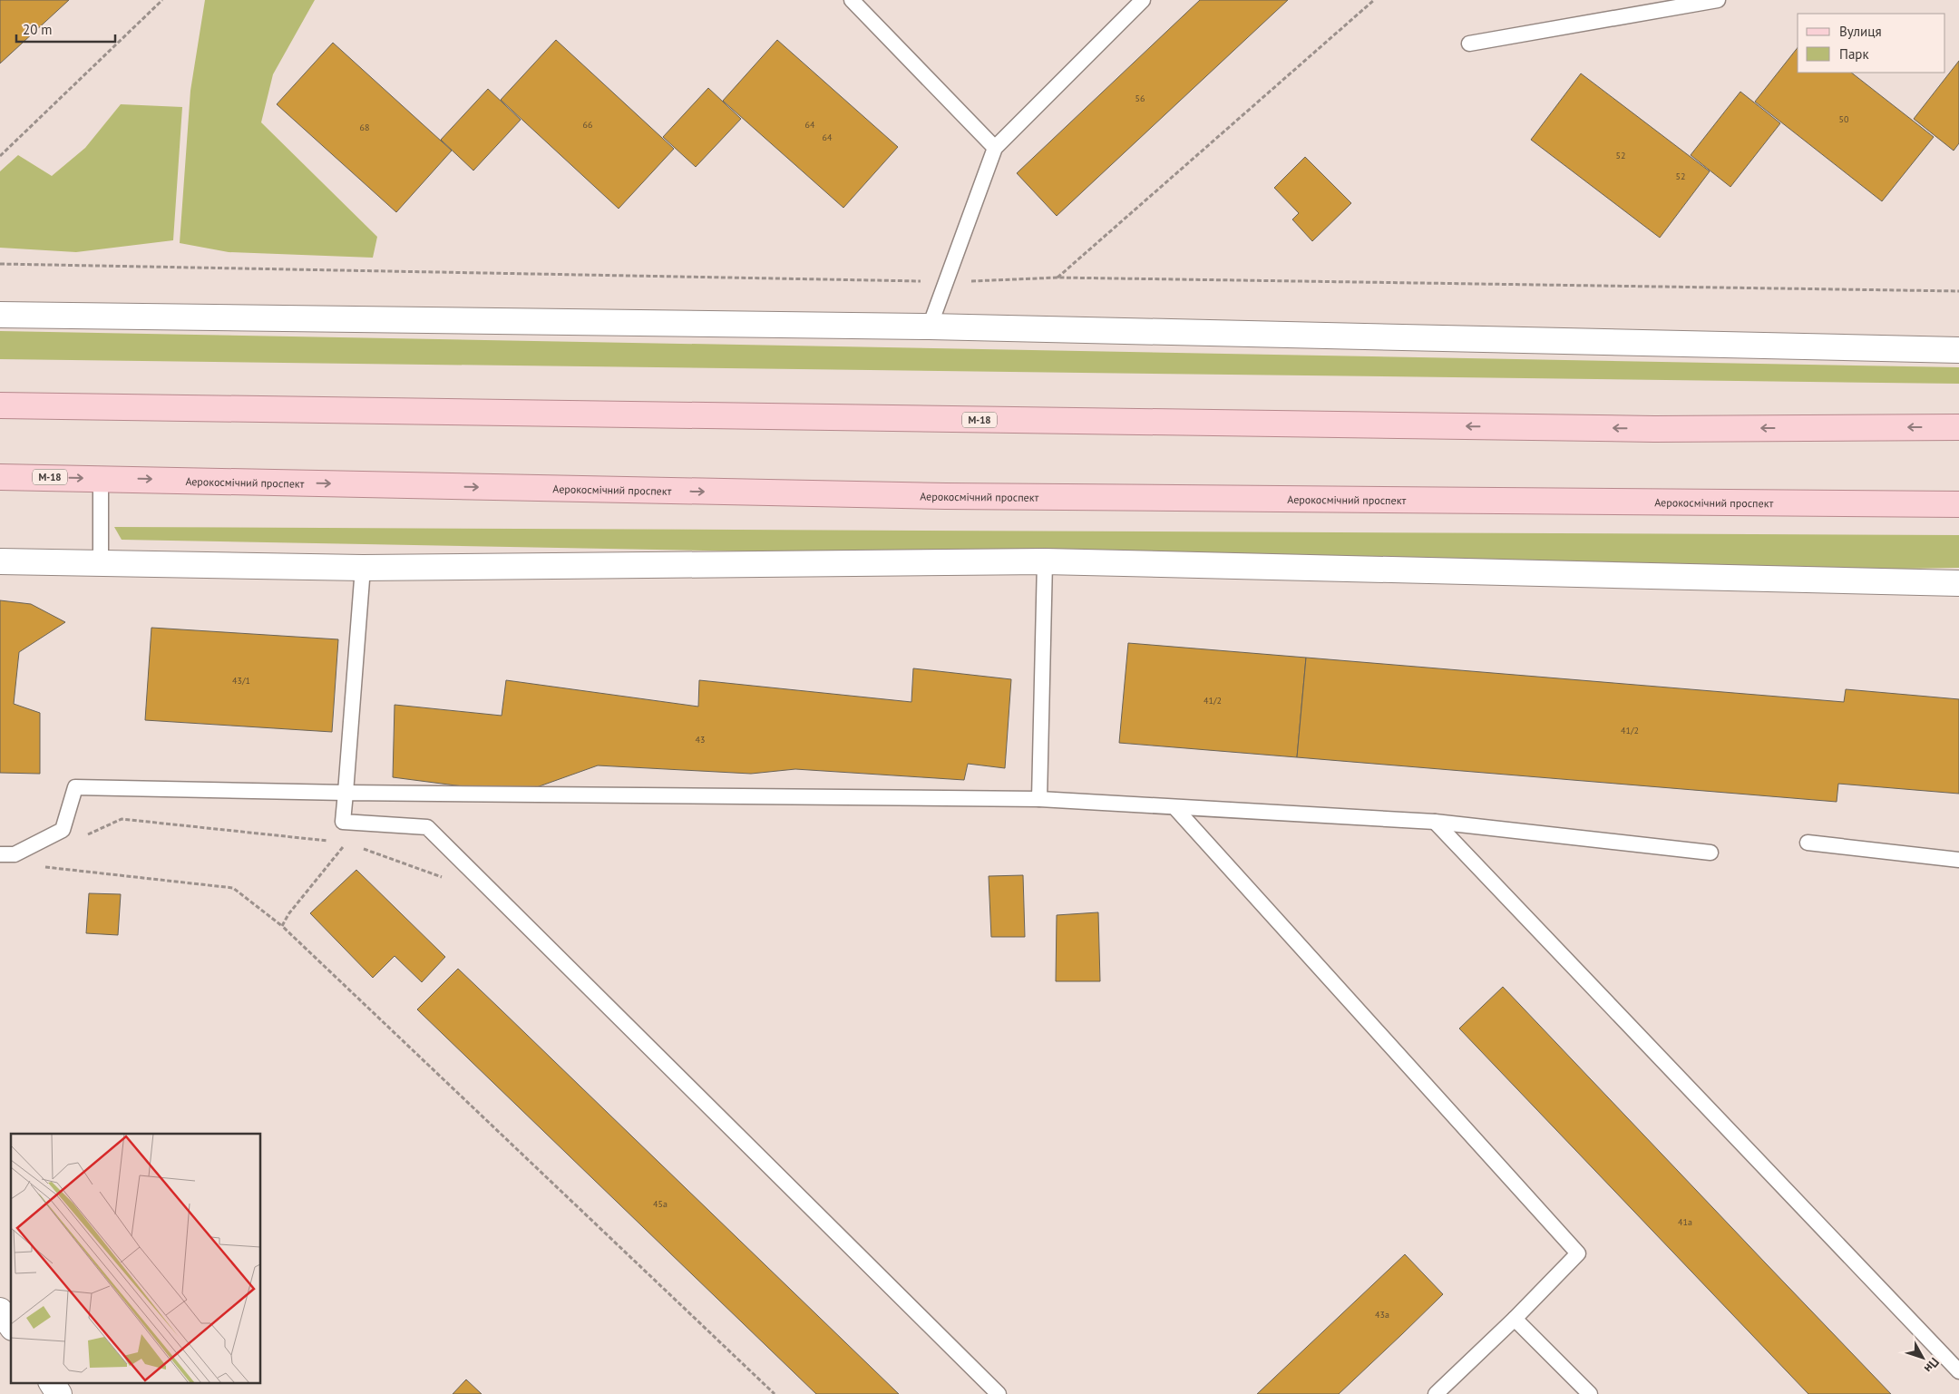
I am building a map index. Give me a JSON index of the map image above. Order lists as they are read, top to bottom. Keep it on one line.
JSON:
{"streets":{"main road":["М-18","Аерокосмічний проспект"]},"house_numbers":["56","50","66","64","68","64","52","52","43/1","41/2","41/2","43","45а","41а","43а"],"legend":["Вулиця","Парк"],"scale_bar":"20 m","north":"bottom right"}
